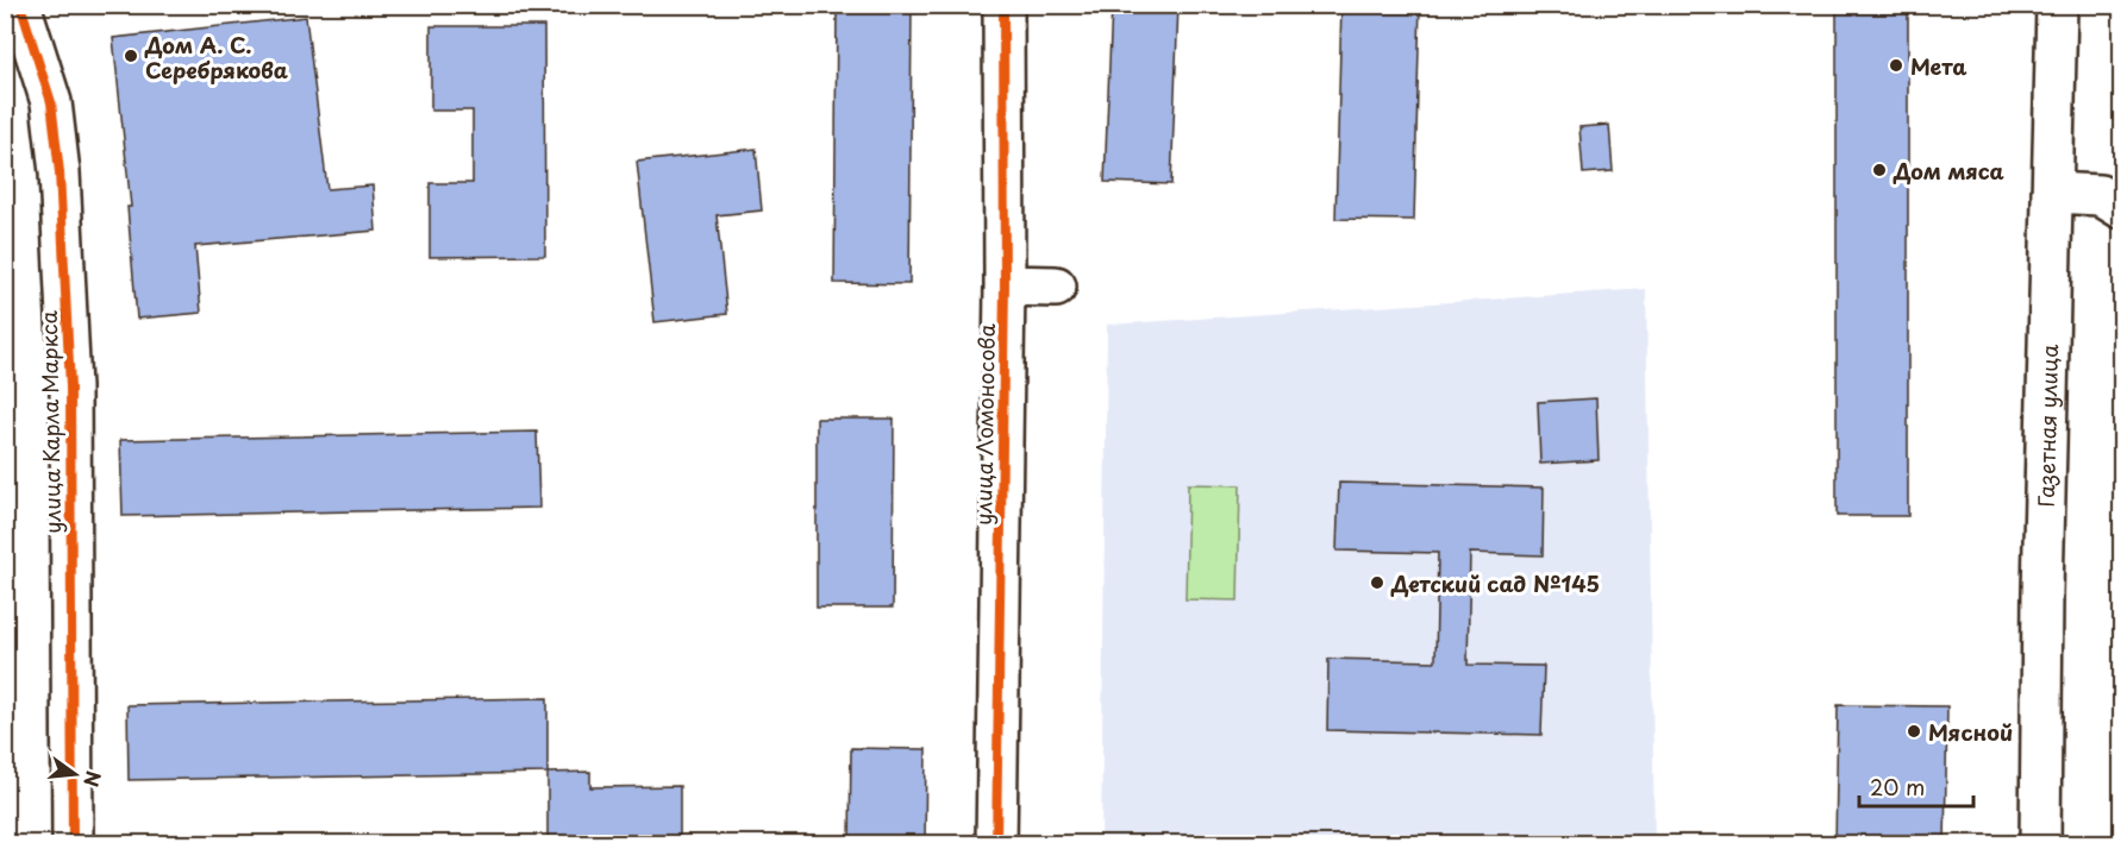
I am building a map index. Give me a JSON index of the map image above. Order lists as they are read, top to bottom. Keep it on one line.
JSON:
{"streets":{"street":["улица Карла Маркса","улица Ломоносова","Газетная улица"]},"places":["Дом А. С. Серебрякова","Мета","Дом мяса","Детский сад №145","Мясной"],"scale_bar":"20 m","north":"right"}
